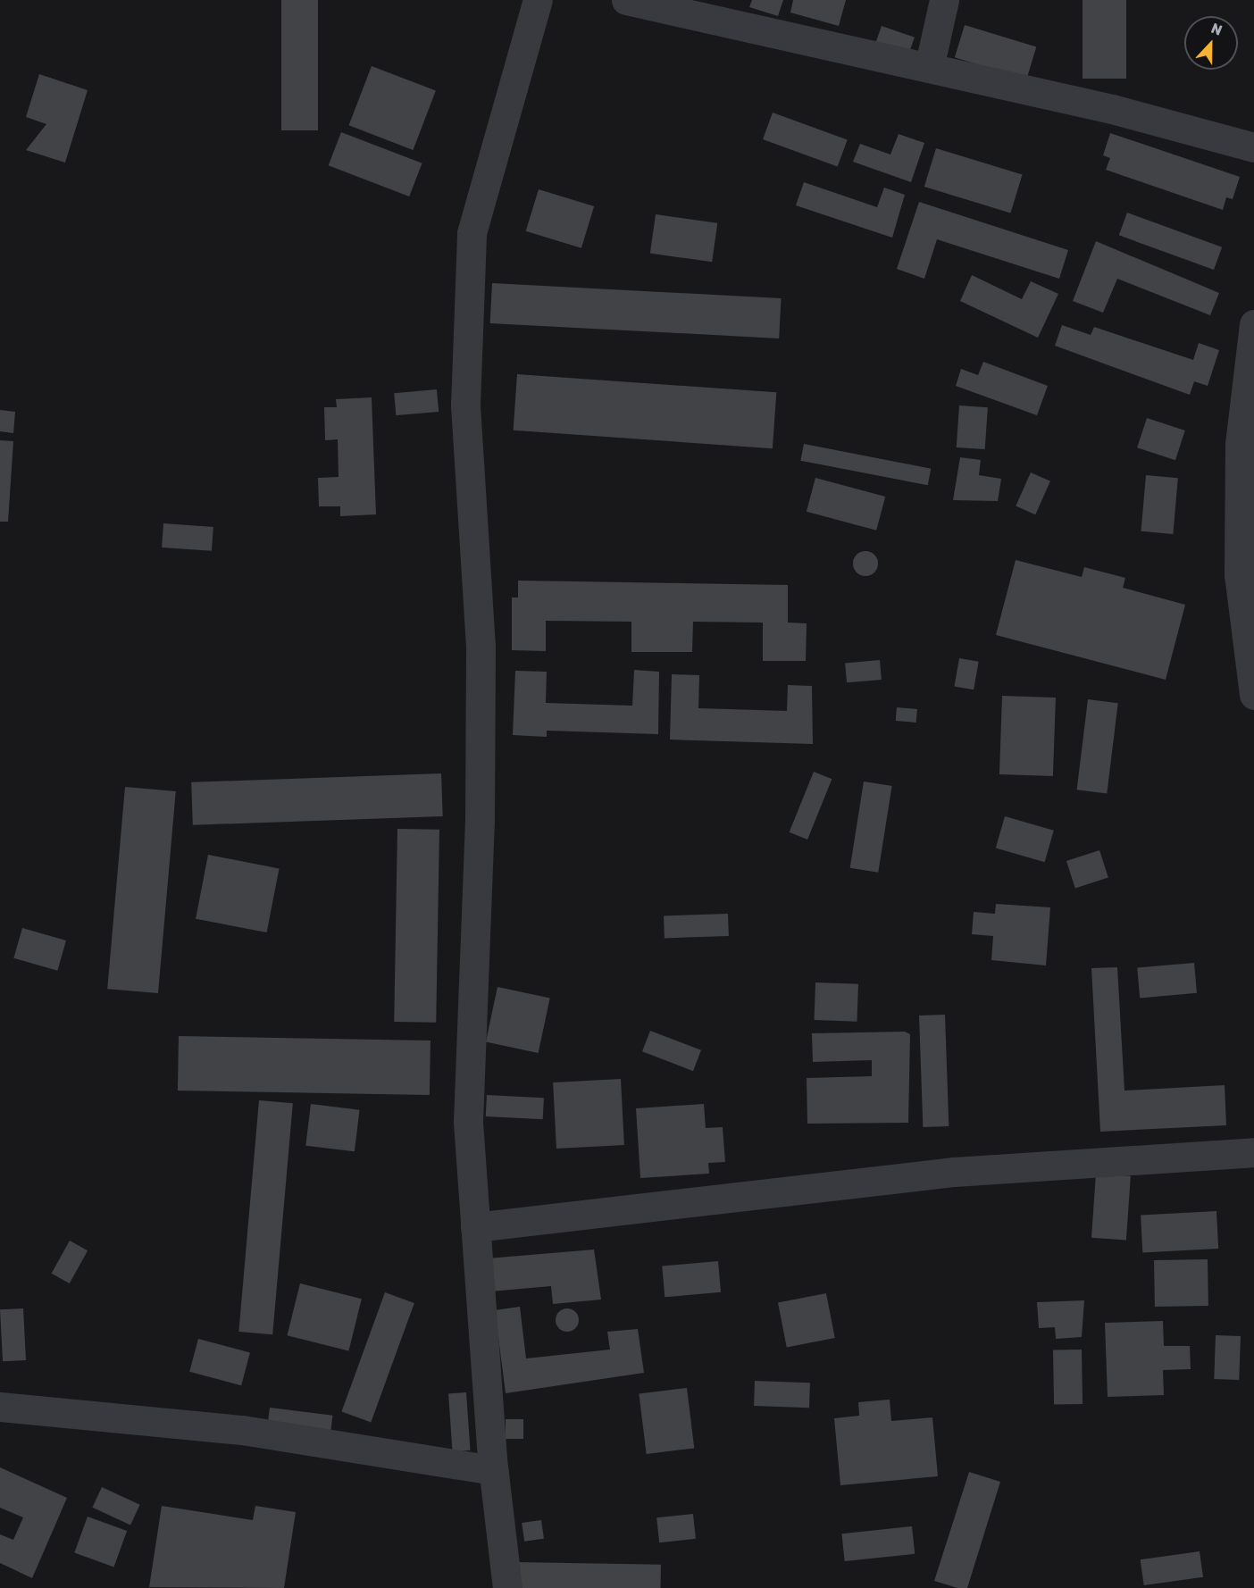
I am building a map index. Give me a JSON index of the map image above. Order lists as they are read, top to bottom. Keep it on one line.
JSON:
{"north":"top"}
